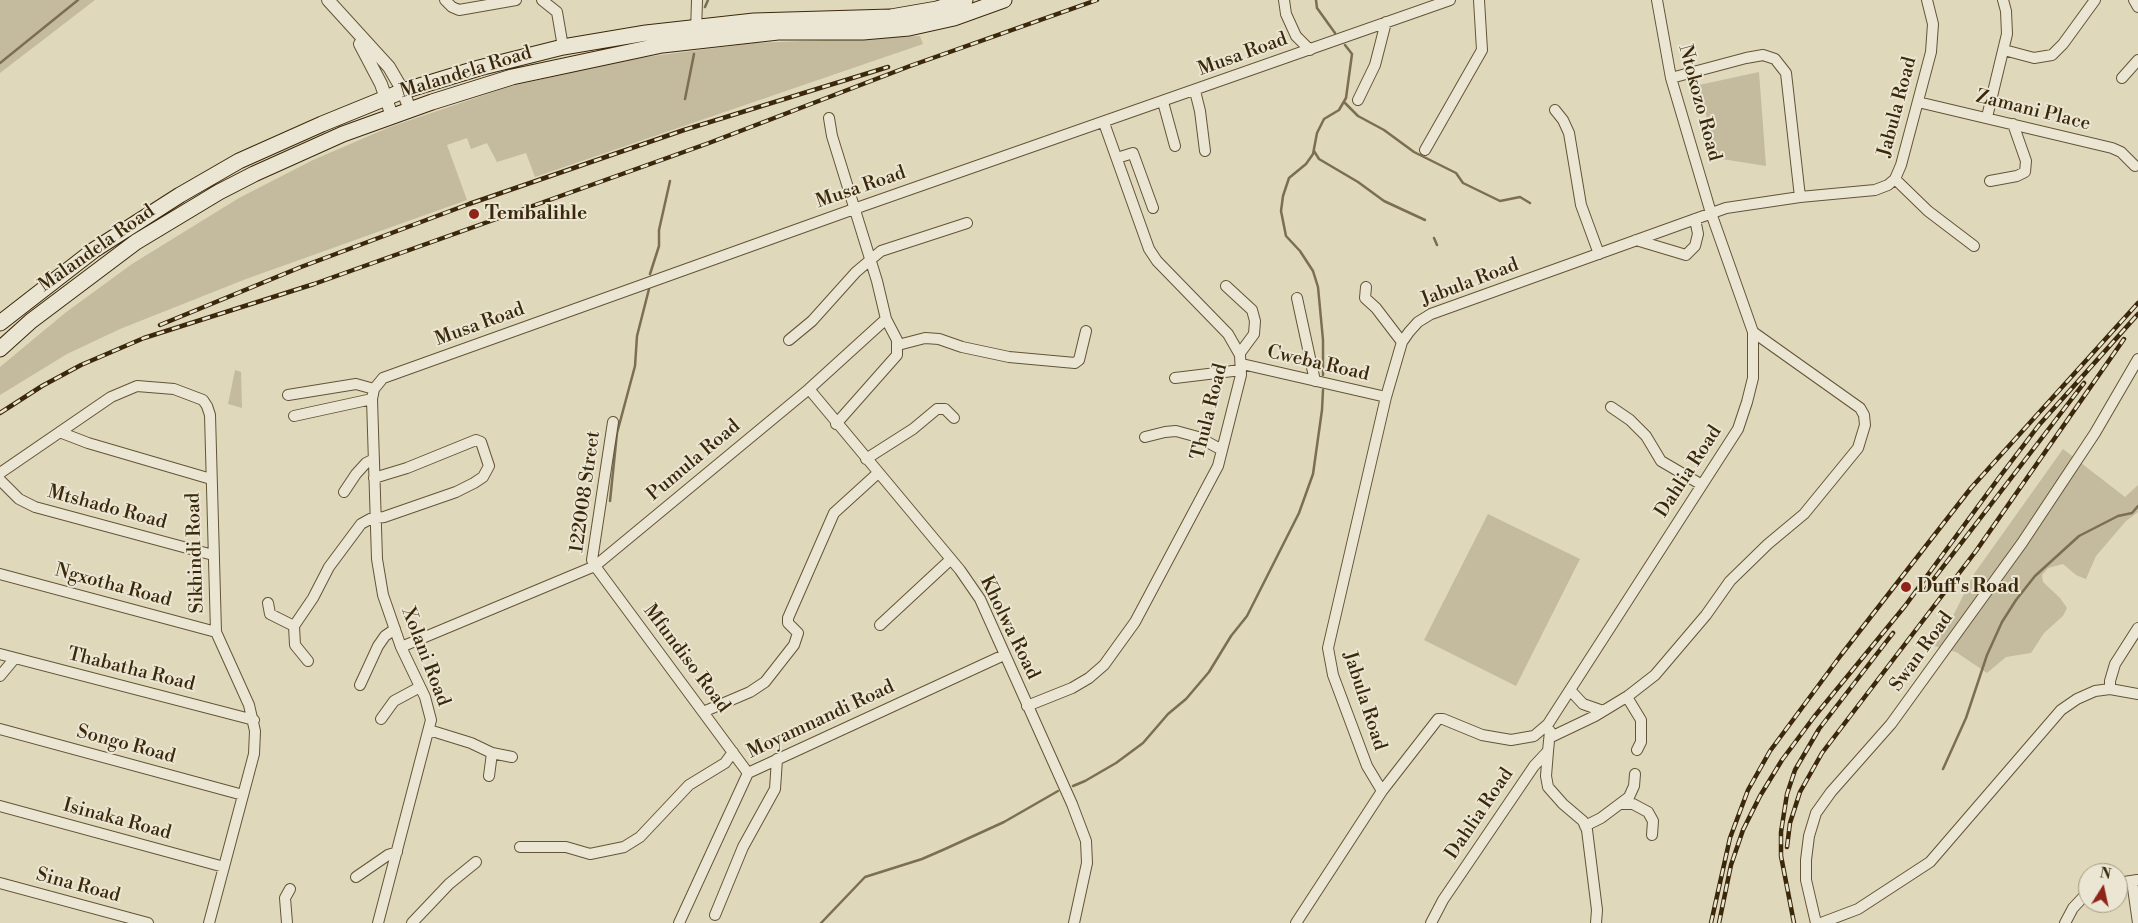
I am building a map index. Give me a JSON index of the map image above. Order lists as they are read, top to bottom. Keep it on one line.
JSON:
{"streets":{"main road":["Malandela Road"],"street":["Musa Road","Ntokozo Road","Jabula Road","Zamani Place","Cweba Road","Thula Road","Pumula Road","Dahlia Road","122008 Street","Mtshado Road","Sikhindi Road","Ngxotha Road","Kholwa Road","Swan Road","Xolani Road","Mfundiso Road","Thabatha Road","Moyamnandi Road","Songo Road","Isinaka Road","Sina Road"]},"crossings":[["Musa Road","Thula Road"],["Musa Road","Xolani Road"],["Ntokozo Road","Jabula Road"],["Ntokozo Road","Dahlia Road"],["Jabula Road","Zamani Place"],["Jabula Road","Cweba Road"],["Jabula Road","Dahlia Road"],["Cweba Road","Thula Road"],["Thula Road","Kholwa Road"],["Pumula Road","122008 Street"],["Pumula Road","Kholwa Road"],["Pumula Road","Xolani Road"],["Pumula Road","Mfundiso Road"],["122008 Street","Mfundiso Road"],["Mtshado Road","Sikhindi Road"],["Sikhindi Road","Ngxotha Road"],["Sikhindi Road","Thabatha Road"],["Sikhindi Road","Songo Road"],["Sikhindi Road","Isinaka Road"],["Kholwa Road","Moyamnandi Road"],["Mfundiso Road","Moyamnandi Road"]],"places":["Tembalihle","Duff's Road"],"north":"top"}
